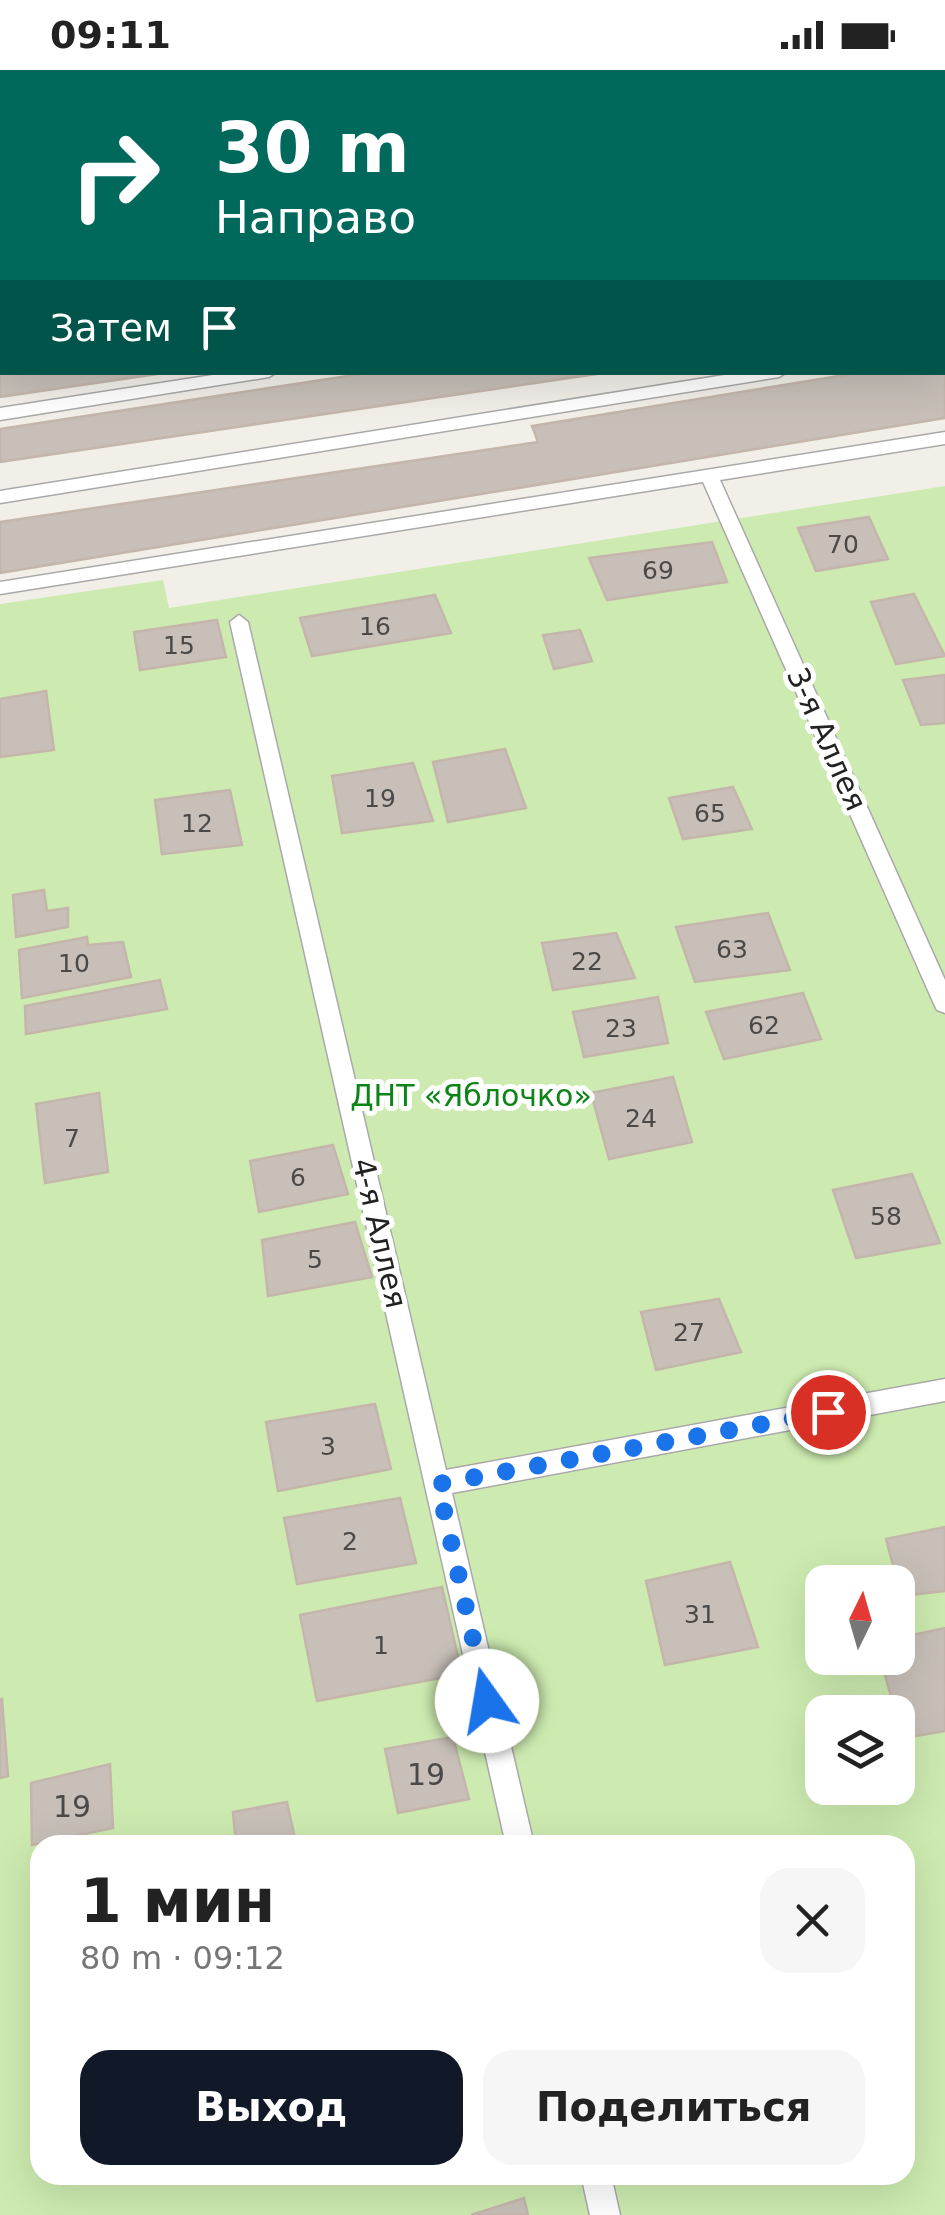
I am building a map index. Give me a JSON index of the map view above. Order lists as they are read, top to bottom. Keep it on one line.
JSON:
{"streets":{"lane":["3-я Аллея","4-я Аллея"]},"parks":["ДНТ «Яблочко»"],"house_numbers":["70","69","16","15","19","65","12","63","22","10","62","23","24","7","6","58","5","27","3","2","31","1","19","19"],"north":"top","page":{"status":"09:11","turn":["30 m","Направо"],"then":"Затем","heading":["1 мин","80 m · 09:12"],"buttons":["Выход","Поделиться"]}}
